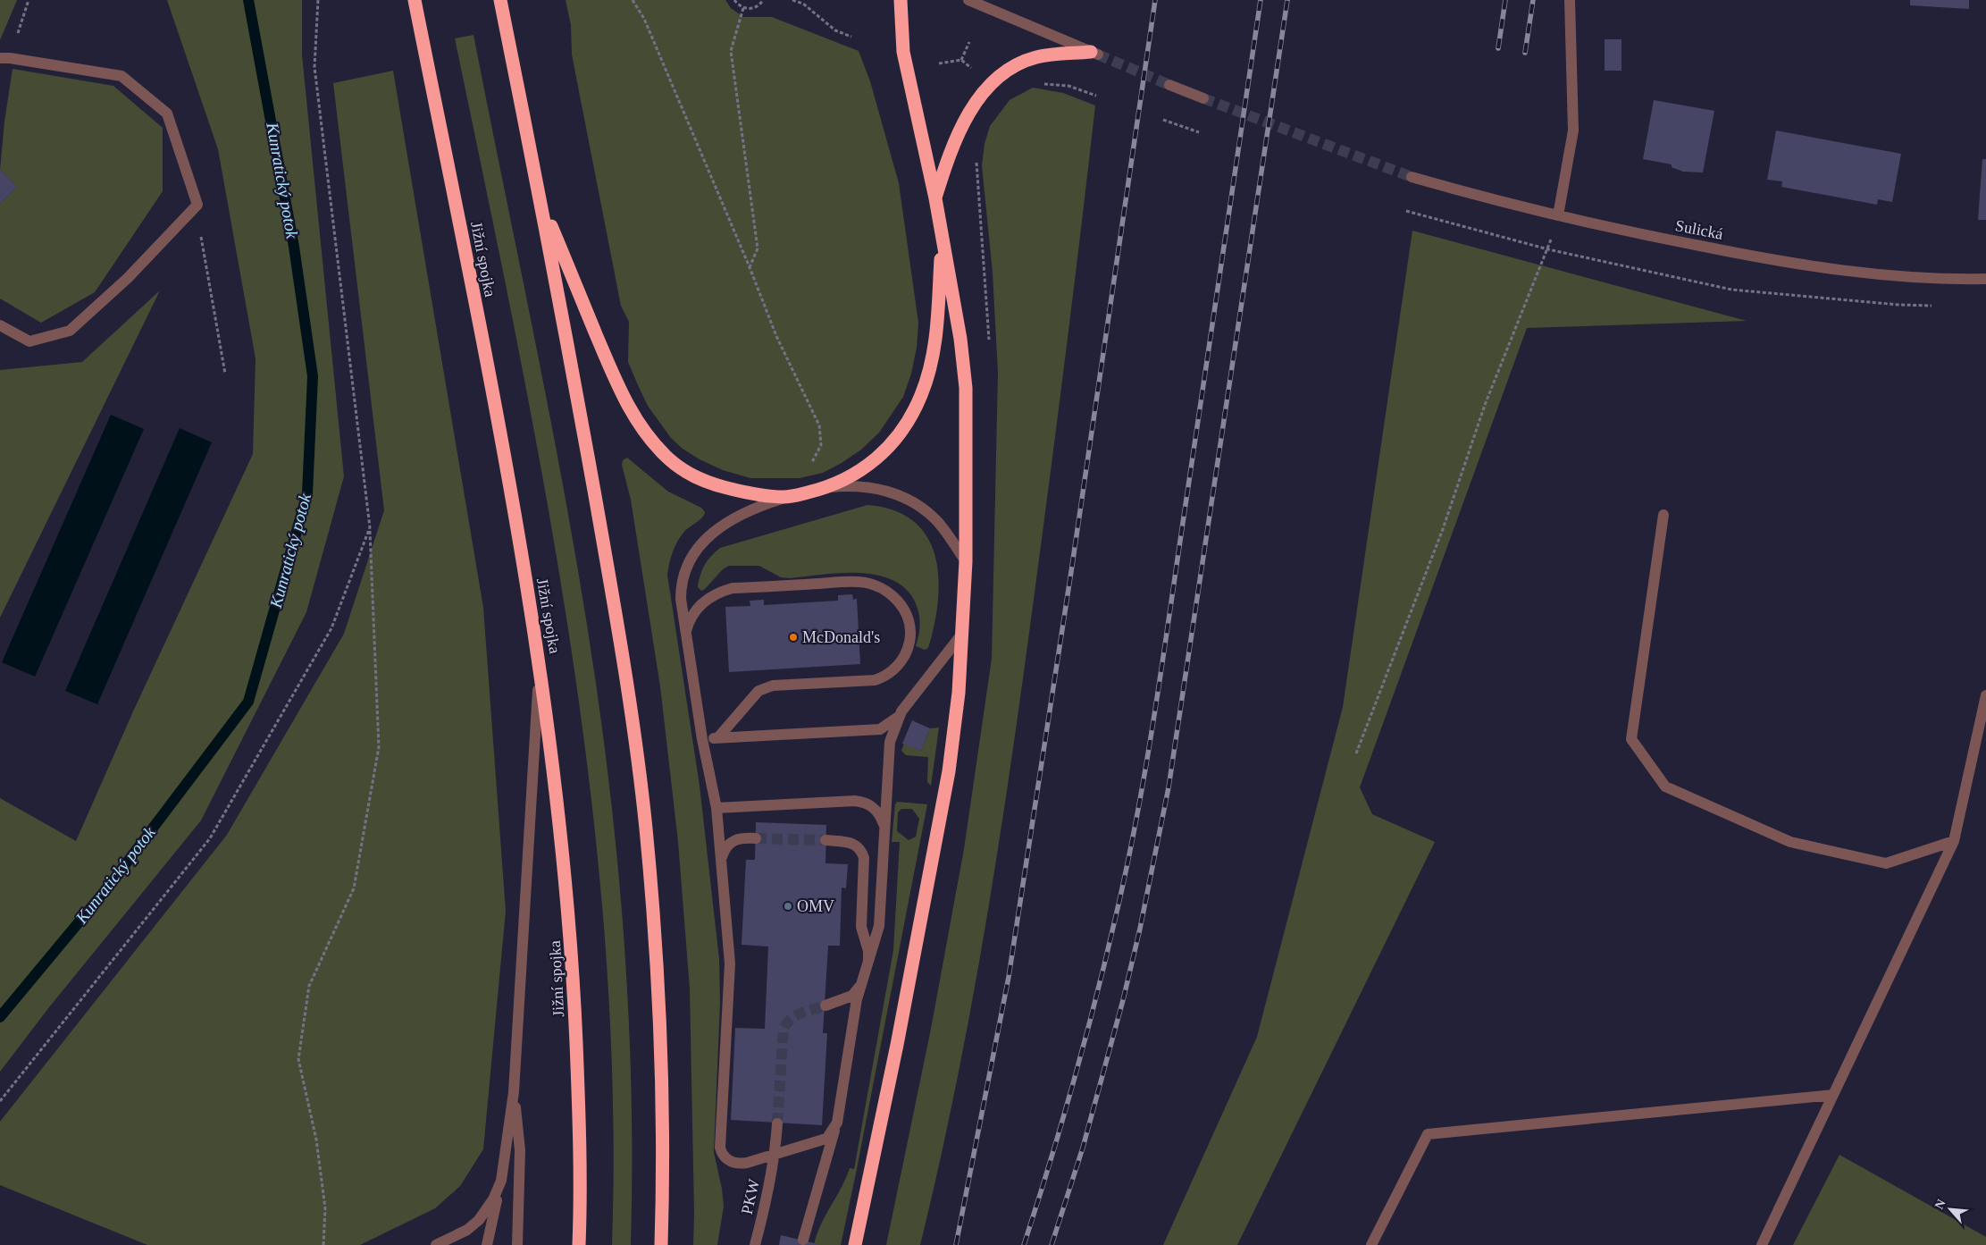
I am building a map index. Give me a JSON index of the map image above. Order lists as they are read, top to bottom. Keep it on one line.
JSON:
{"streets":{"highway":["Jižní spojka"],"street":["Sulická","PKW"]},"water":["Kunratický potok"],"places":["McDonald's","OMV"],"north":"top left"}
